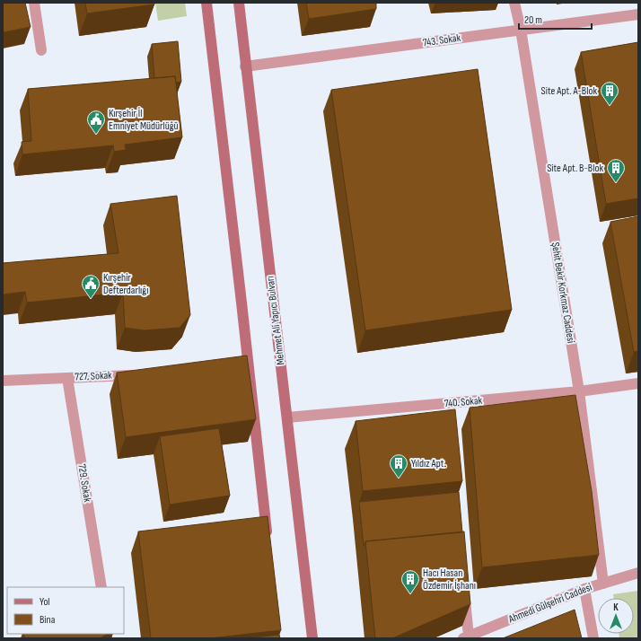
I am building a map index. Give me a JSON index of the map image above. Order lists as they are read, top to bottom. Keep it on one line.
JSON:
{"streets":{"main road":["Mehmet Ali Yapıcı Bulvarı"],"street":["743. Sokak","Şehit Bekir Korkmaz Caddesi","727. Sokak","740. Sokak","729. Sokak","Ahmedi Gülşehri Caddesi"]},"crossings":[["743. Sokak","Şehit Bekir Korkmaz Caddesi"],["743. Sokak","Mehmet Ali Yapıcı Bulvarı"],["Şehit Bekir Korkmaz Caddesi","740. Sokak"],["Şehit Bekir Korkmaz Caddesi","Ahmedi Gülşehri Caddesi"],["Mehmet Ali Yapıcı Bulvarı","740. Sokak"],["727. Sokak","729. Sokak"]],"places":{"building":["Site Apt. A-Blok","Site Apt. B-Blok","Yıldız Apt.","Hacı Hasan Özdemir İşhanı"],"public building":["Kırşehir İl Emniyet Müdürlüğü","Kırşehir Defterdarlığı"]},"legend":["Yol","Bina"],"scale_bar":"20 m","north":"top"}
